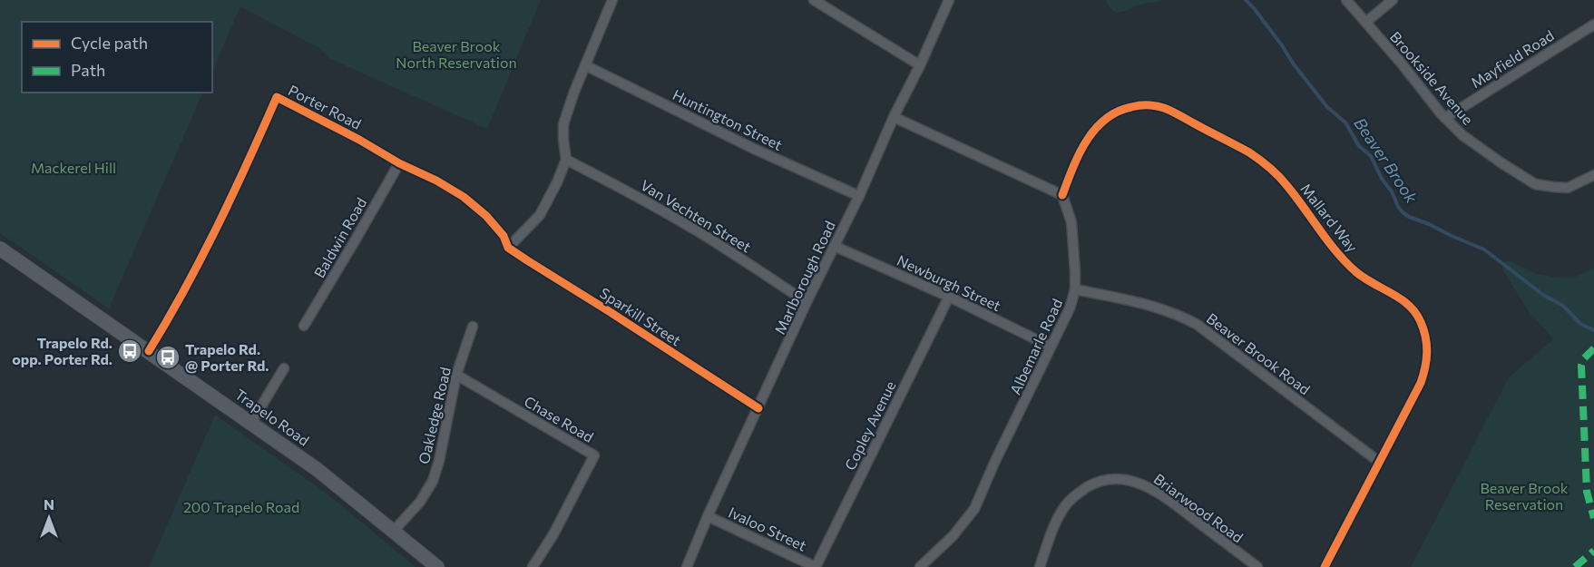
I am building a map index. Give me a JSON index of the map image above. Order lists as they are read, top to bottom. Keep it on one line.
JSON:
{"streets":{"main road":["Trapelo Road"],"street":["Mayfield Road","Brookside Avenue","Porter Road","Huntington Street","Van Vechten Street","Mallard Way","Baldwin Road","Marlborough Road","Newburgh Street","Sparkill Street","Albemarle Road","Beaver Brook Road","Oakledge Road","Chase Road","Copley Avenue","Briarwood Road","Ivaloo Street"]},"crossings":[["Mayfield Road","Brookside Avenue"],["Porter Road","Baldwin Road"],["Porter Road","Sparkill Street"],["Porter Road","Trapelo Road"],["Huntington Street","Marlborough Road"],["Van Vechten Street","Marlborough Road"],["Mallard Way","Albemarle Road"],["Mallard Way","Beaver Brook Road"],["Marlborough Road","Newburgh Street"],["Marlborough Road","Sparkill Street"],["Marlborough Road","Ivaloo Street"],["Newburgh Street","Albemarle Road"],["Newburgh Street","Copley Avenue"],["Albemarle Road","Beaver Brook Road"],["Oakledge Road","Trapelo Road"],["Oakledge Road","Chase Road"],["Copley Avenue","Ivaloo Street"]],"water":["Beaver Brook"],"parks":["Beaver Brook North Reservation","Mackerel Hill","Beaver Brook Reservation","200 Trapelo Road"],"places":{"bus stop":["Trapelo Rd. opp. Porter Rd.","Trapelo Rd. @ Porter Rd."]},"legend":["Cycle path","Path"],"north":"top"}
